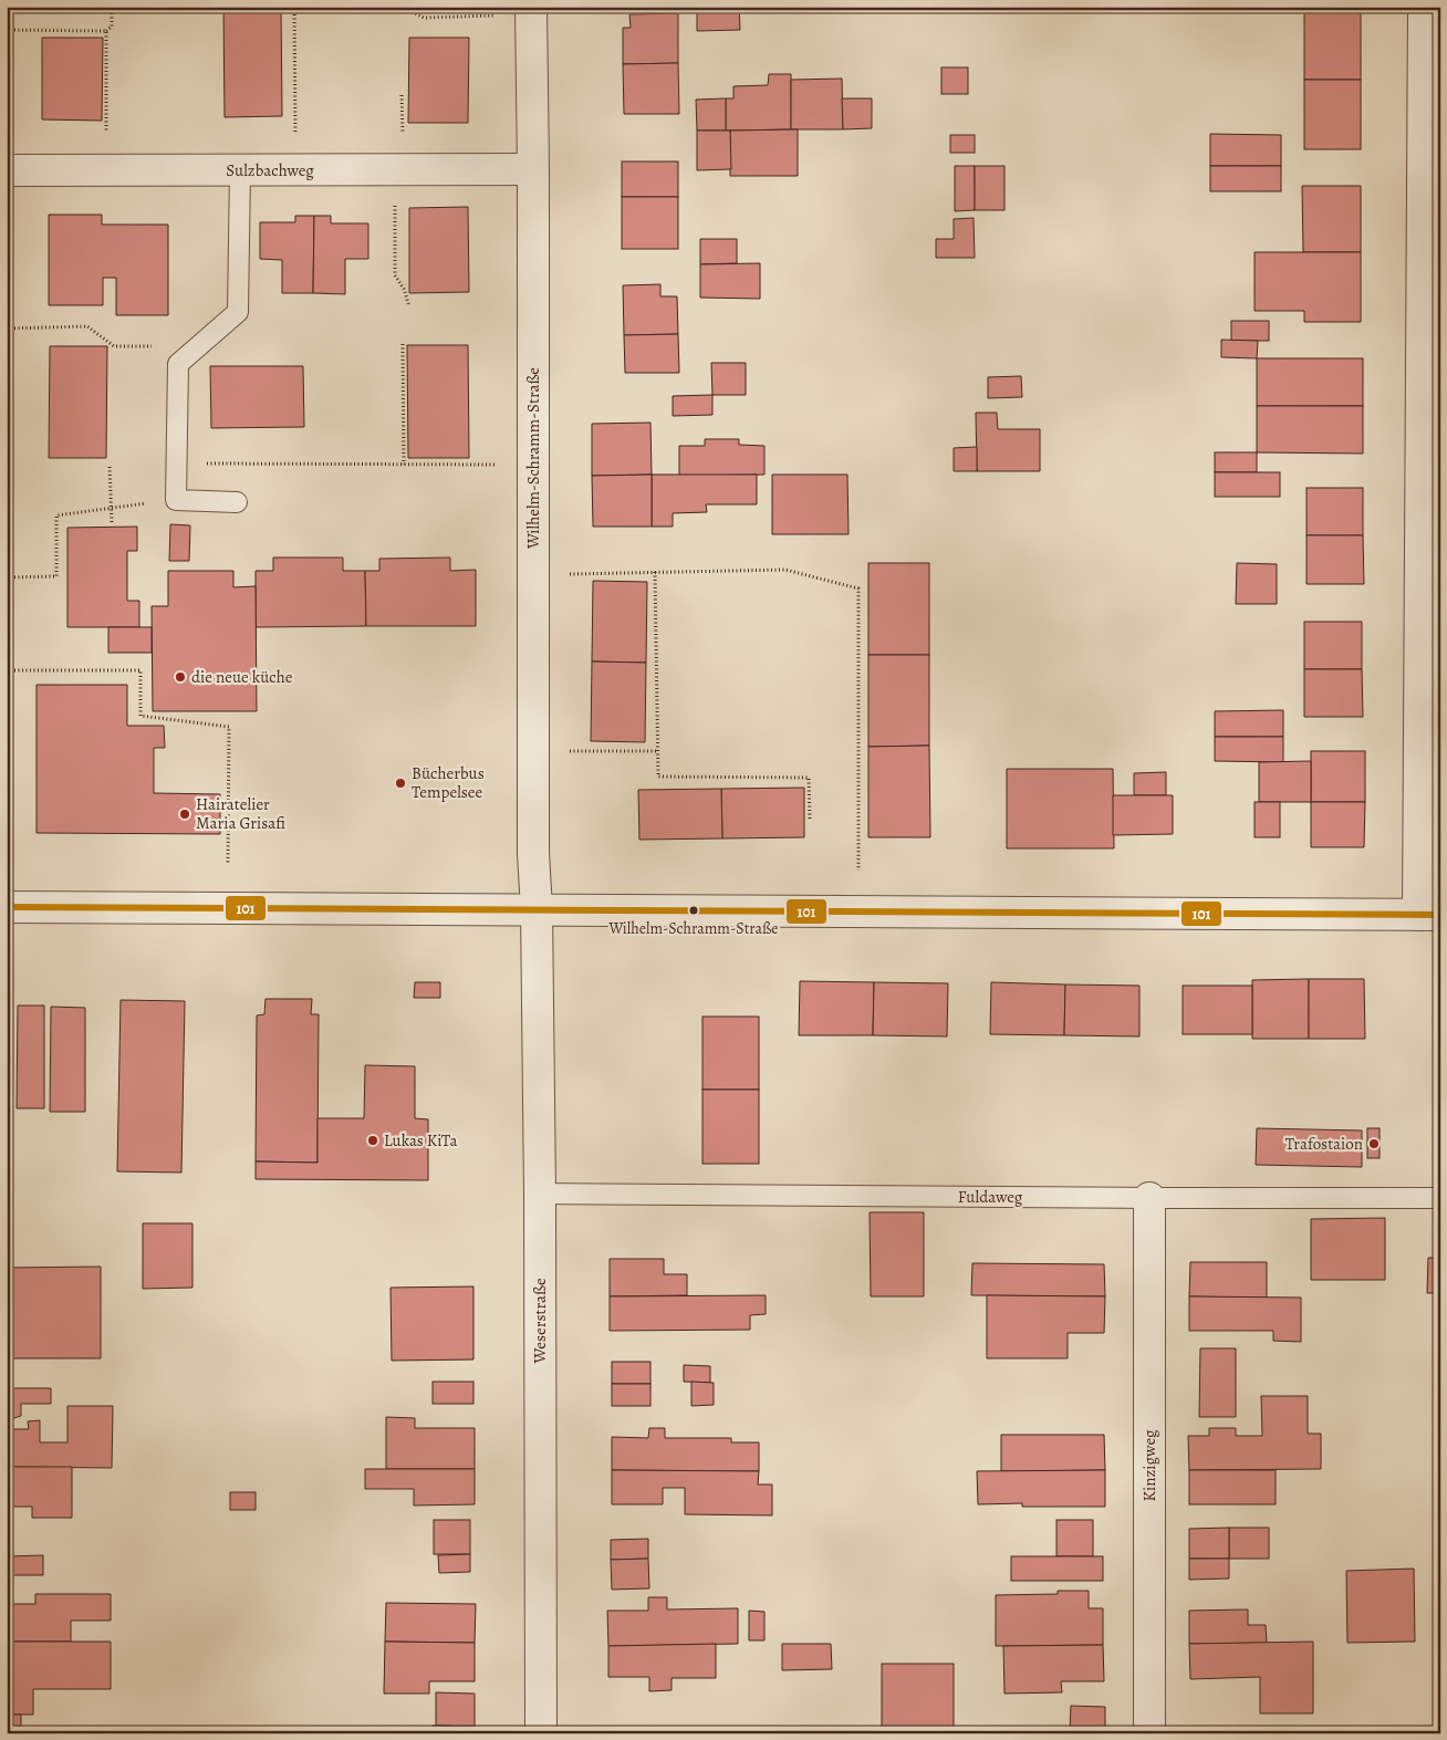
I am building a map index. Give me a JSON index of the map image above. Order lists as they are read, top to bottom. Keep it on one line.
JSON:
{"streets":{"street":["Sulzbachweg","Wilhelm-Schramm-Straße","Weserstraße","Kinzigweg"],"lane":["Fuldaweg"]},"crossings":[["Sulzbachweg","Wilhelm-Schramm-Straße"],["Wilhelm-Schramm-Straße","Weserstraße"],["Fuldaweg","Weserstraße"],["Fuldaweg","Kinzigweg"]],"places":["die neue küche","Bücherbus Tempelsee","Hairatelier Maria Grisafi","Wilhelm-Schramm-Straße","Lukas KiTa","Trafostaion"],"lines":["transit line 101"]}
